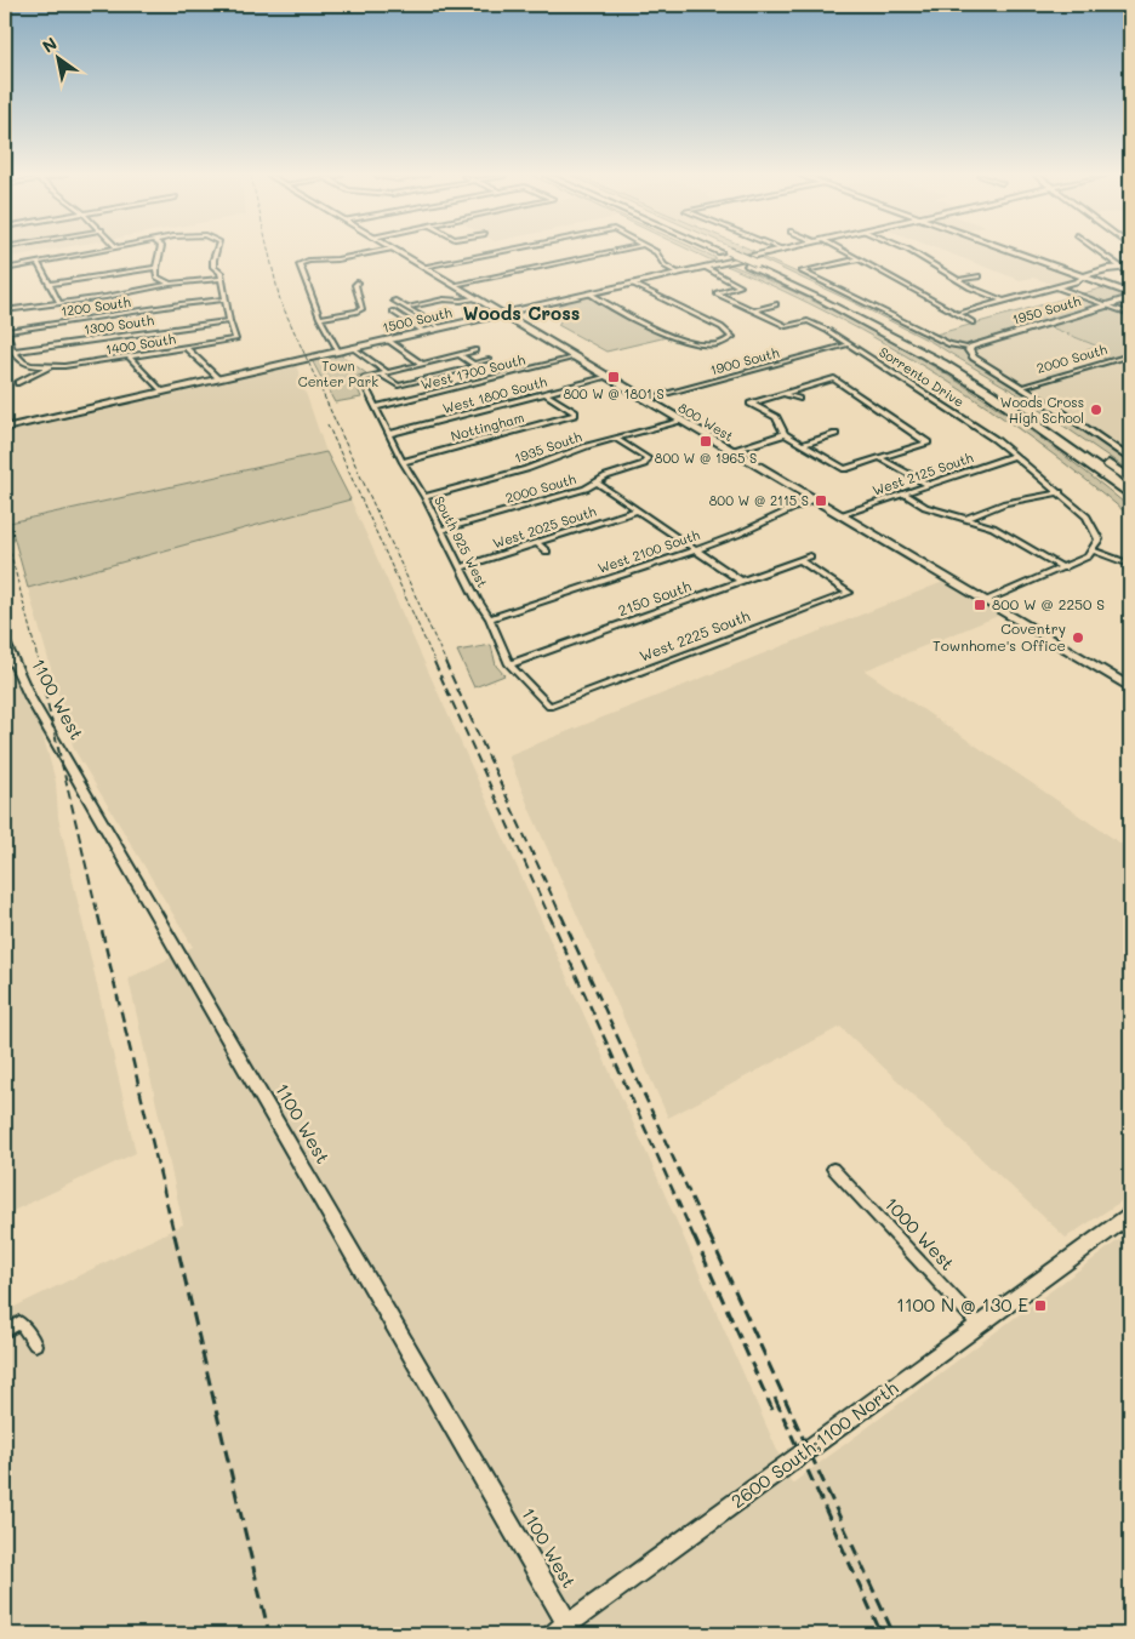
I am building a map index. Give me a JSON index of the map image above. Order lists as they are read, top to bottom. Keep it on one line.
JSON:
{"streets":{"street":["1200 South","1950 South","1500 South","1300 South","1400 South","2000 South","1900 South","West 1700 South","Sorrento Drive","West 1800 South","800 West","Nottingham","1935 South","West 2125 South","West 2025 South","South 925 West","West 2100 South","2150 South","West 2225 South","1100 West","1000 West","2600 South;1100 North"]},"crossings":[["1500 South","Sorrento Drive"],["1500 South","800 West"],["1300 South","1400 South"],["2000 South","1935 South"],["2000 South","South 925 West"],["1900 South","Sorrento Drive"],["1900 South","800 West"],["West 1700 South","800 West"],["West 1700 South","South 925 West"],["Sorrento Drive","West 2125 South"],["West 1800 South","800 West"],["West 1800 South","Nottingham"],["West 1800 South","South 925 West"],["800 West","1935 South"],["800 West","West 2125 South"],["800 West","West 2100 South"],["Nottingham","South 925 West"],["1935 South","South 925 West"],["West 2025 South","South 925 West"],["South 925 West","West 2100 South"],["South 925 West","2150 South"],["South 925 West","West 2225 South"],["2150 South","West 2225 South"],["1100 West","2600 South;1100 North"],["1000 West","2600 South;1100 North"]],"districts":["Woods Cross"],"parks":["Town Center Park"],"places":{"transit":["800 W @ 1801 S","800 W @ 1965 S","800 W @ 2115 S","800 W @ 2250 S","1100 N @ 130 E"],"other":["Woods Cross High School","Coventry Townhome's Office"]},"north":"top left"}
